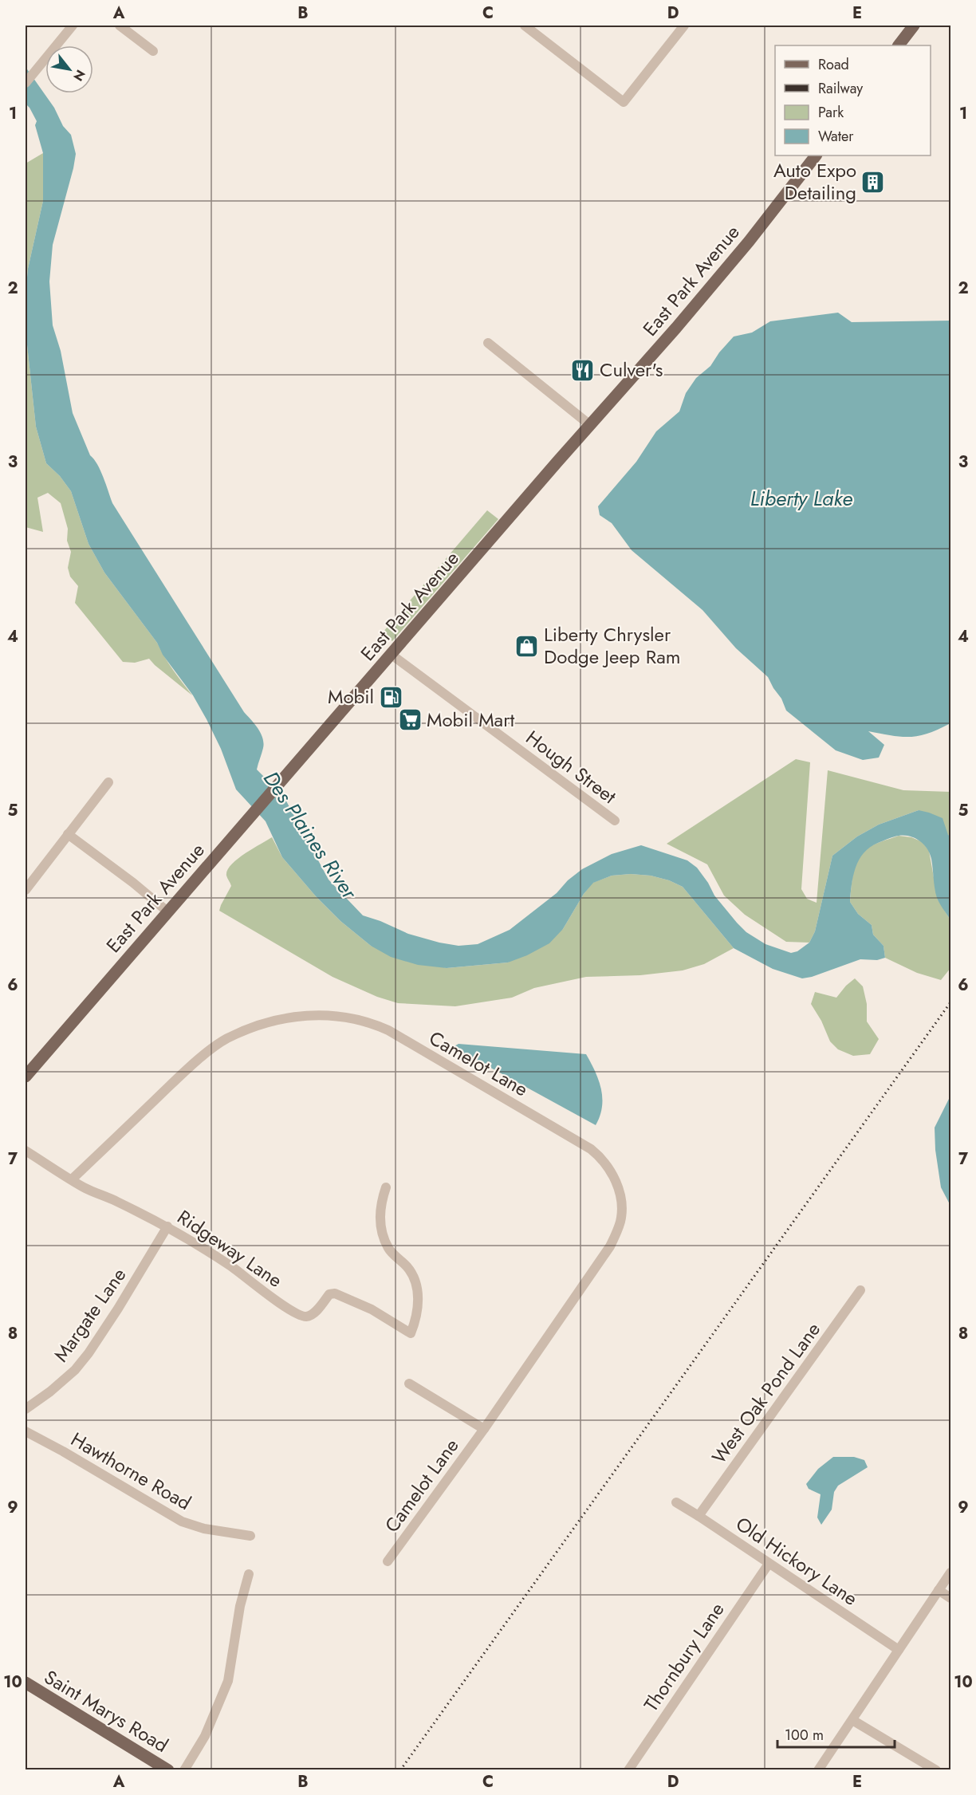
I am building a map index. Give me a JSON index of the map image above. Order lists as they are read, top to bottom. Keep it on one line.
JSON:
{"streets":{"main road":["East Park Avenue","Saint Marys Road"],"street":["Hough Street","Camelot Lane","Ridgeway Lane","Margate Lane","West Oak Pond Lane","Hawthorne Road","Old Hickory Lane","Thornbury Lane"]},"crossings":[["East Park Avenue","Hough Street"],["Camelot Lane","Ridgeway Lane"],["Ridgeway Lane","Margate Lane"],["West Oak Pond Lane","Old Hickory Lane"],["Old Hickory Lane","Thornbury Lane"]],"water":["Liberty Lake","Des Plaines River"],"places":{"building":["Auto Expo Detailing"],"restaurant":["Culver's"],"shop":["Liberty Chrysler Dodge Jeep Ram"],"fuel station":["Mobil"],"supermarket":["Mobil Mart"]},"legend":["Road","Railway","Park","Water"],"scale_bar":"100 m","north":"bottom right","grid":{"columns":["A","B","C","D","E"],"rows":["1","2","3","4","5","6","7","8","9","10"]}}
